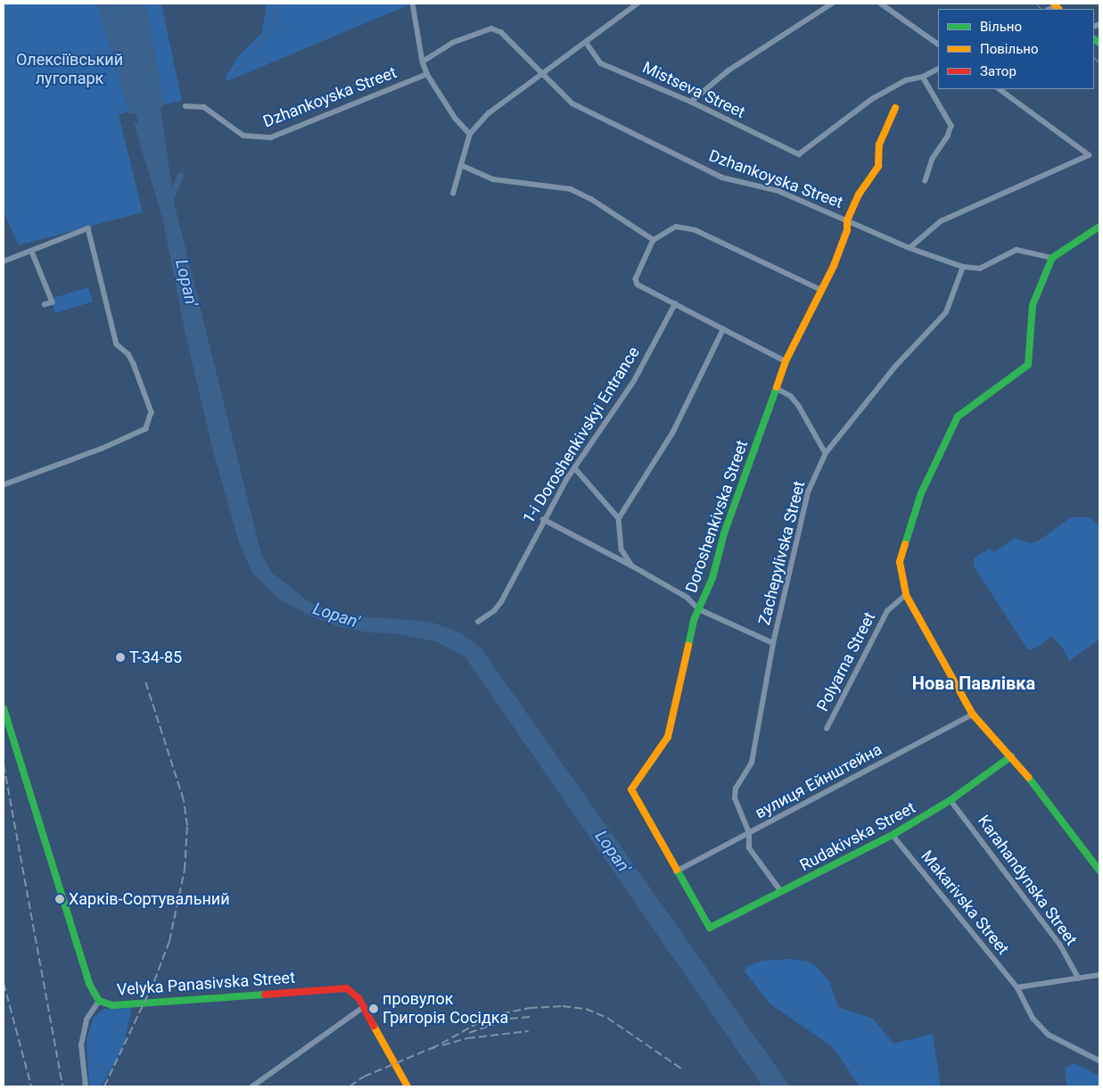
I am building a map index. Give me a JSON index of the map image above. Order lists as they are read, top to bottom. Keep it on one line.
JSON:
{"streets":{"street":["Mistseva Street","Dzhankoyska Street","1-i Doroshenkivskyi Entrance","Doroshenkivska Street","Zachepylivska Street","Polyarna Street","вулиця Ейнштейна","Rudakivska Street","Karahandynska Street","Makarivska Street","Velyka Panasivska Street"]},"crossings":[["Dzhankoyska Street","Doroshenkivska Street"],["Dzhankoyska Street","Zachepylivska Street"],["Doroshenkivska Street","вулиця Ейнштейна"],["Doroshenkivska Street","Rudakivska Street"],["Zachepylivska Street","вулиця Ейнштейна"],["Rudakivska Street","Karahandynska Street"],["Rudakivska Street","Makarivska Street"]],"districts":["Нова Павлівка"],"water":["Lopan'"],"parks":["Олексіївський лугопарк"],"places":["Т-34-85","Харків-Сортувальний","провулок Григорія Сосідка"],"legend":["Вільно","Повільно","Затор"]}
